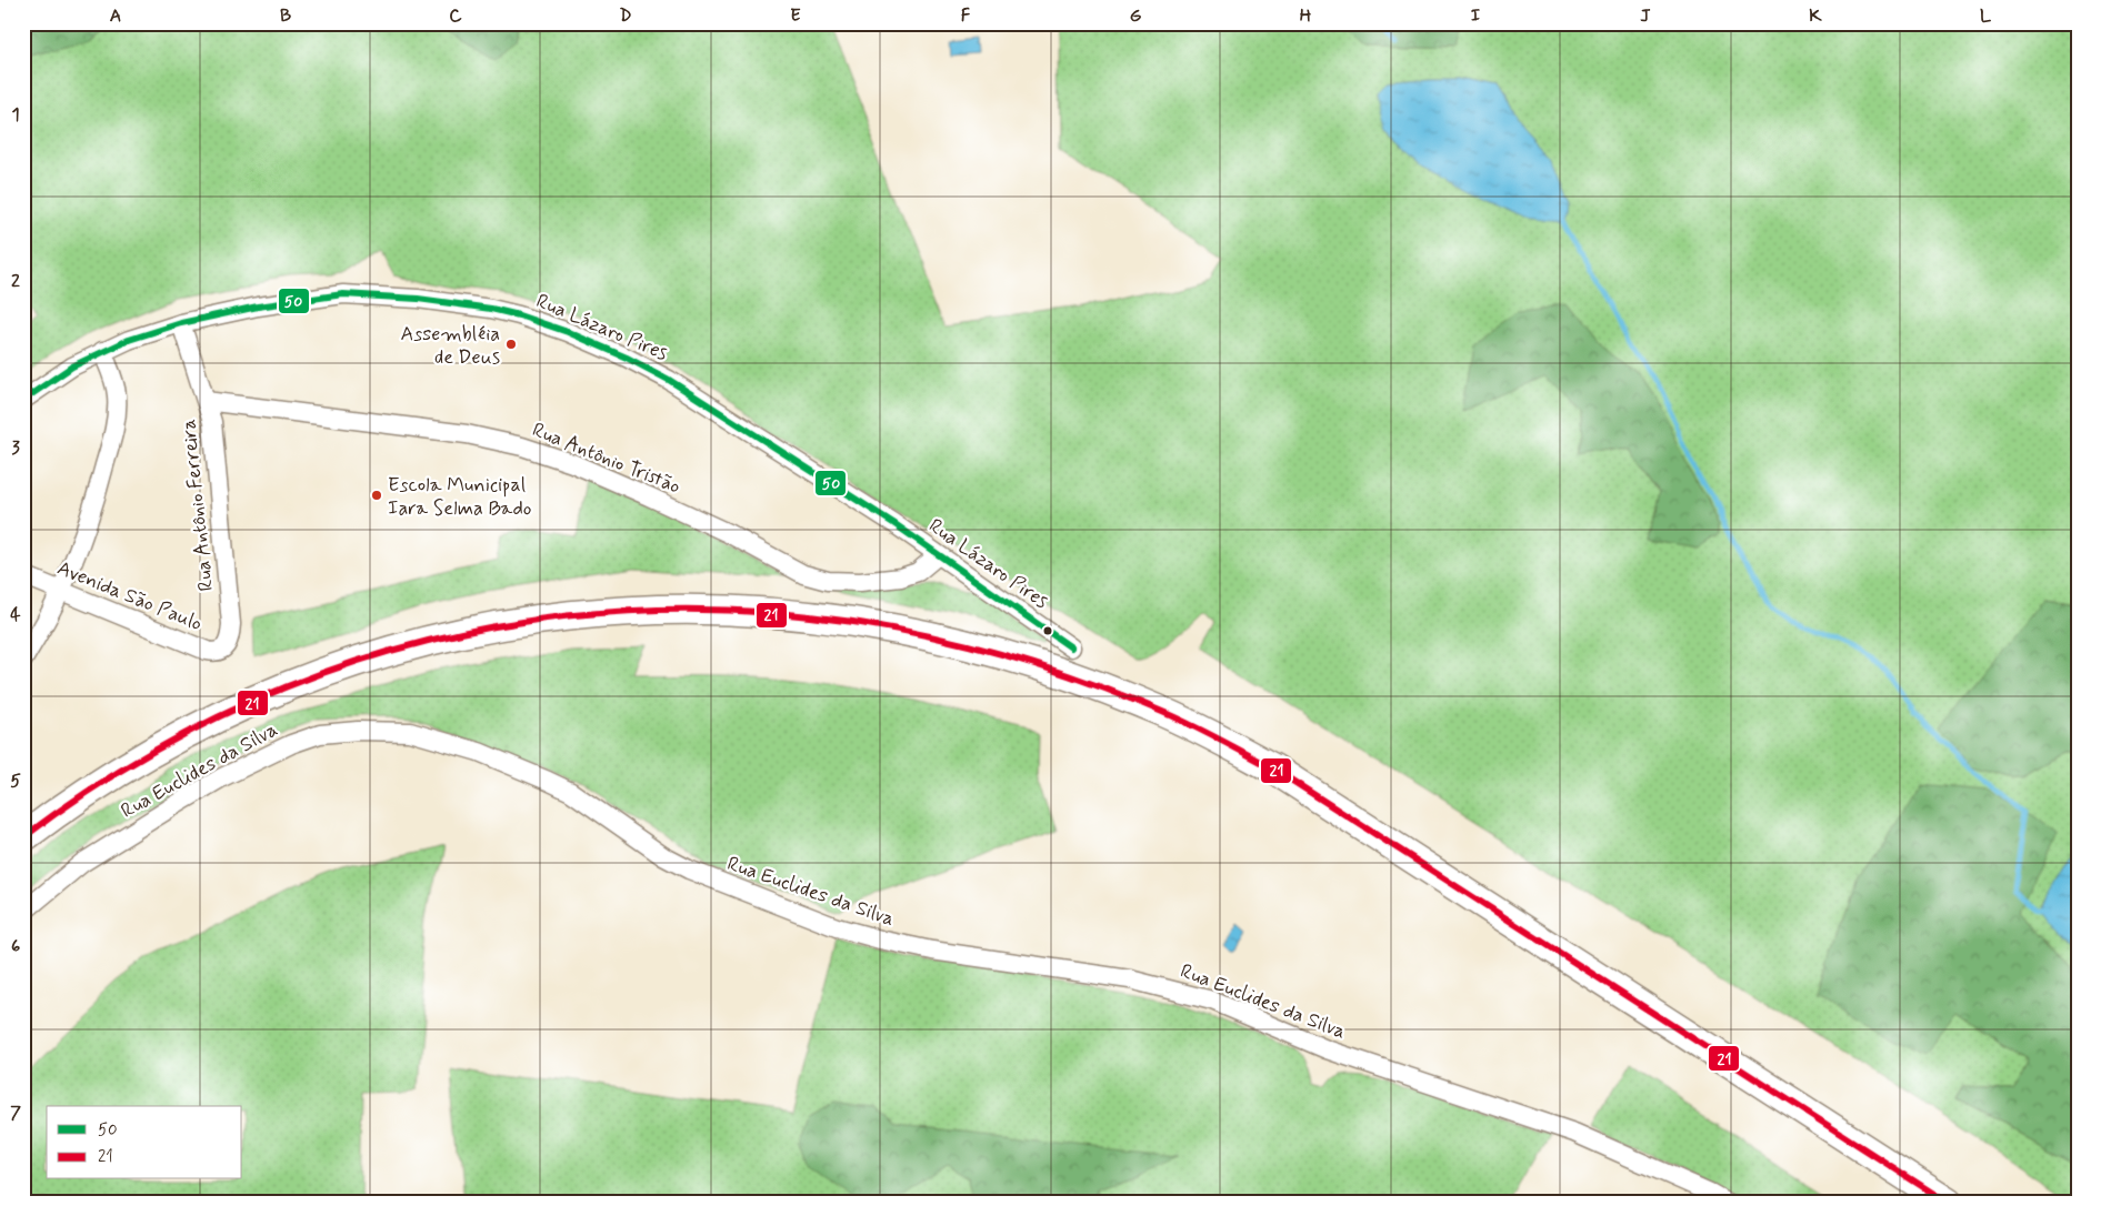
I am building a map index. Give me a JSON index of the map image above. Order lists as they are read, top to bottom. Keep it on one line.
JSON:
{"streets":{"street":["Rua Lázaro Pires","Rua Antônio Tristão","Rua Antônio Ferreira","Avenida São Paulo","Rua Euclides da Silva"]},"crossings":[["Rua Lázaro Pires","Rua Antônio Tristão"],["Rua Lázaro Pires","Rua Antônio Ferreira"],["Rua Antônio Tristão","Rua Antônio Ferreira"],["Rua Antônio Ferreira","Avenida São Paulo"]],"places":["Assembléia de Deus","Escola Municipal Iara Selma Bado"],"lines":["transit line 50","transit line 21"],"legend":["50","21"],"grid":{"columns":["A","B","C","D","E","F","G","H","I","J","K","L"],"rows":["1","2","3","4","5","6","7"]}}
